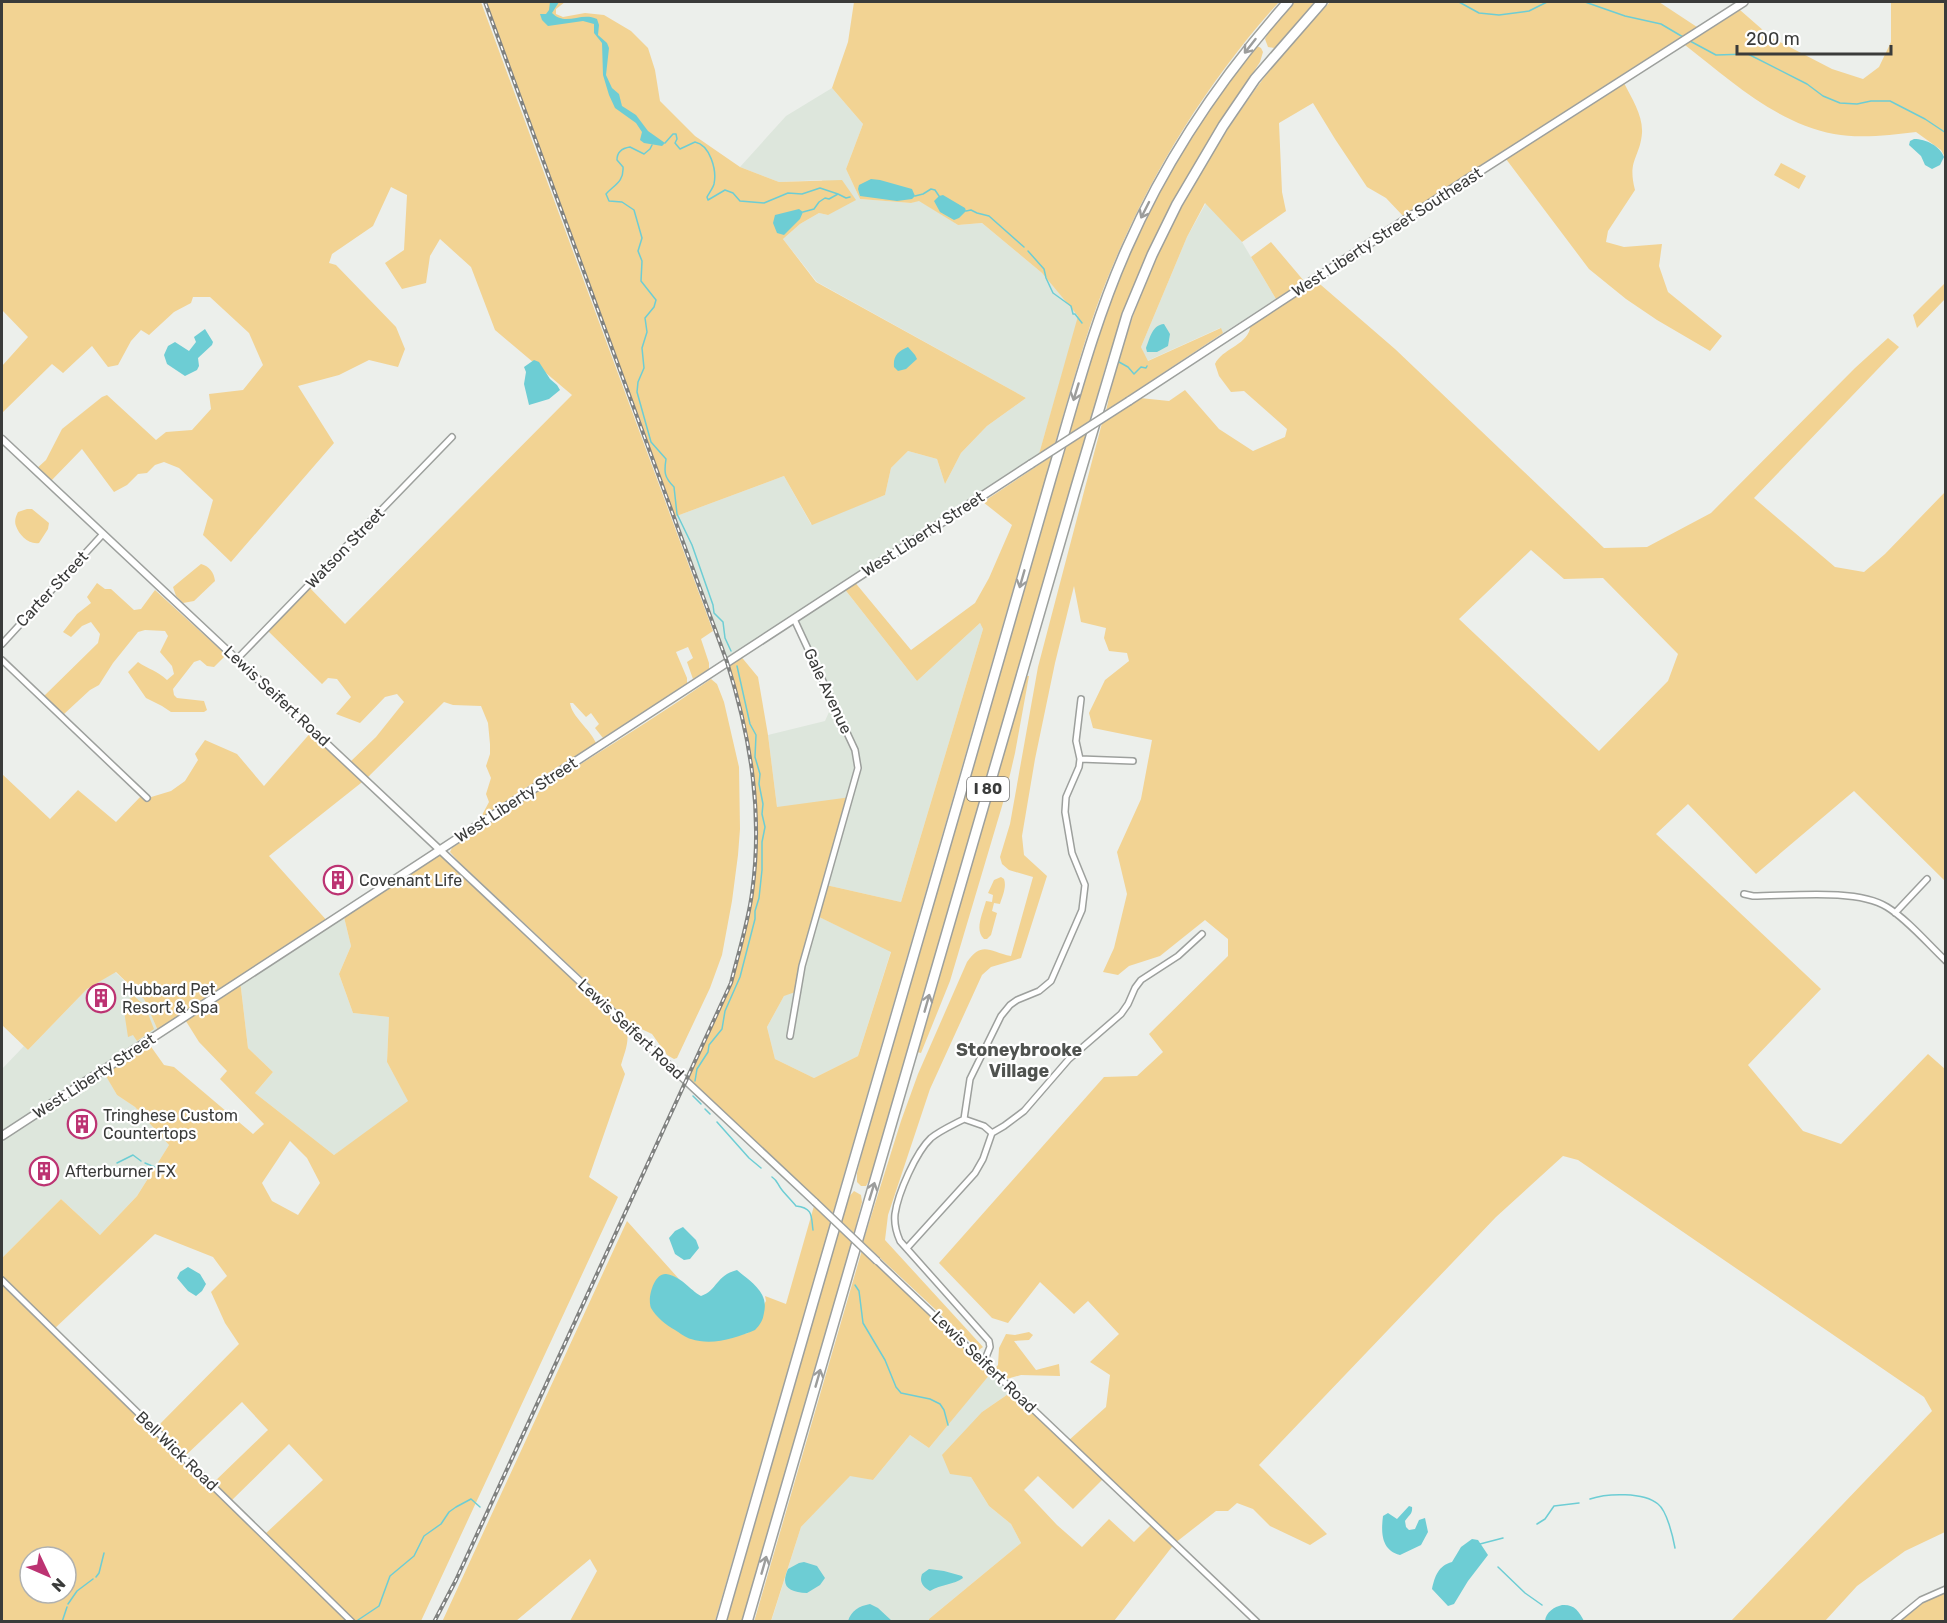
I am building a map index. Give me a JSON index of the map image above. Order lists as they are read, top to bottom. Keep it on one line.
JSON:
{"streets":{"highway":["I 80"],"main road":["West Liberty Street Southeast","West Liberty Street"],"street":["Watson Street","Carter Street","Gale Avenue","Lewis Seifert Road","Bell Wick Road"]},"crossings":[["West Liberty Street Southeast","West Liberty Street"],["West Liberty Street","Gale Avenue"],["West Liberty Street","Lewis Seifert Road"],["Watson Street","Lewis Seifert Road"],["Carter Street","Lewis Seifert Road"]],"districts":["Stoneybrooke Village"],"places":{"building":["Covenant Life","Hubbard Pet Resort & Spa","Tringhese Custom Countertops","Afterburner FX"]},"scale_bar":"200 m","north":"bottom right"}
